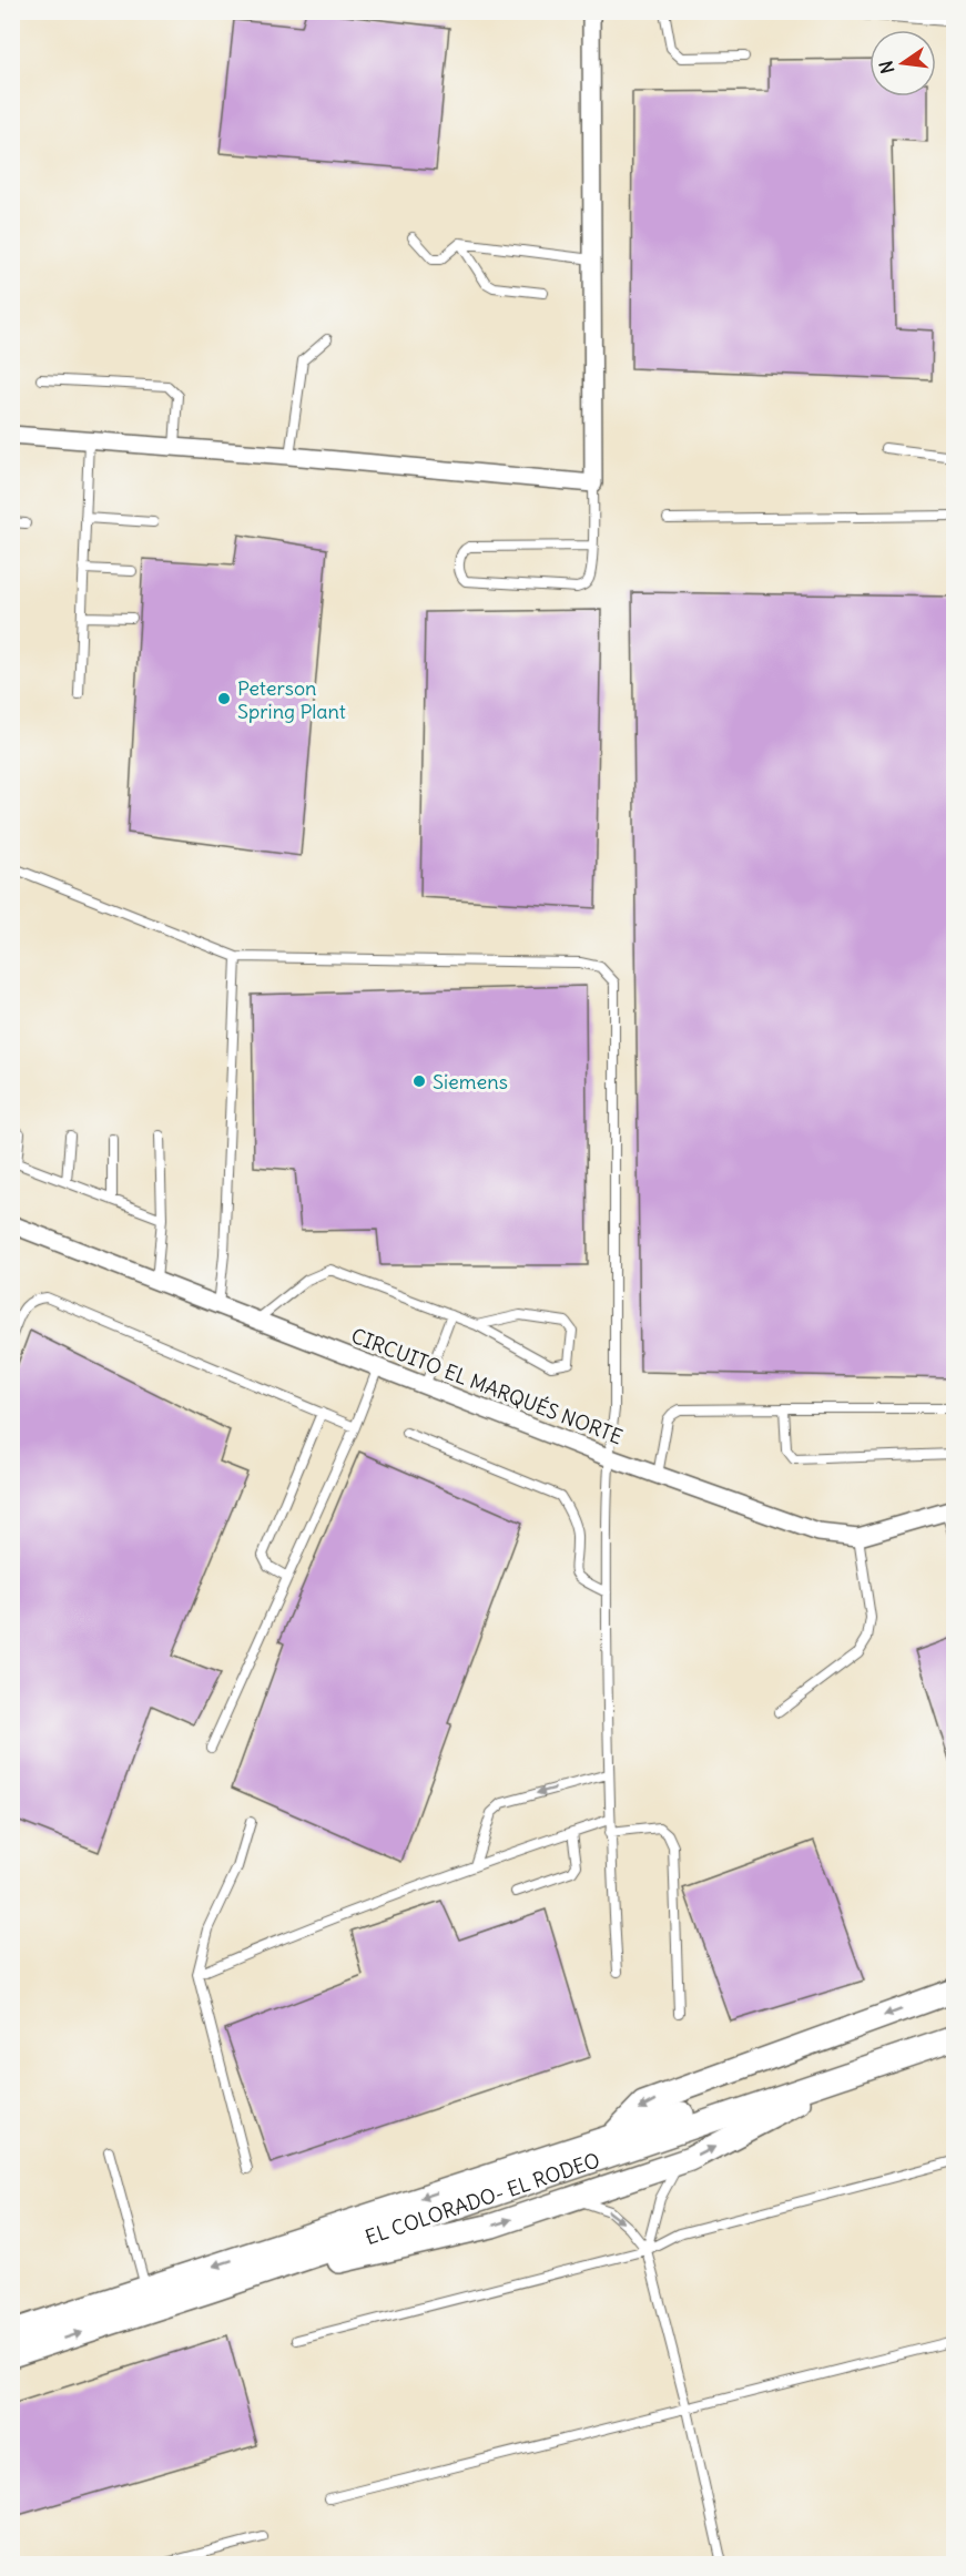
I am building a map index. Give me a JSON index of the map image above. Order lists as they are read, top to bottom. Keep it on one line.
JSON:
{"streets":{"main road":["EL COLORADO- EL RODEO"],"street":["CIRCUITO EL MARQUÉS NORTE"]},"places":["Peterson Spring Plant","Siemens"],"north":"left"}
